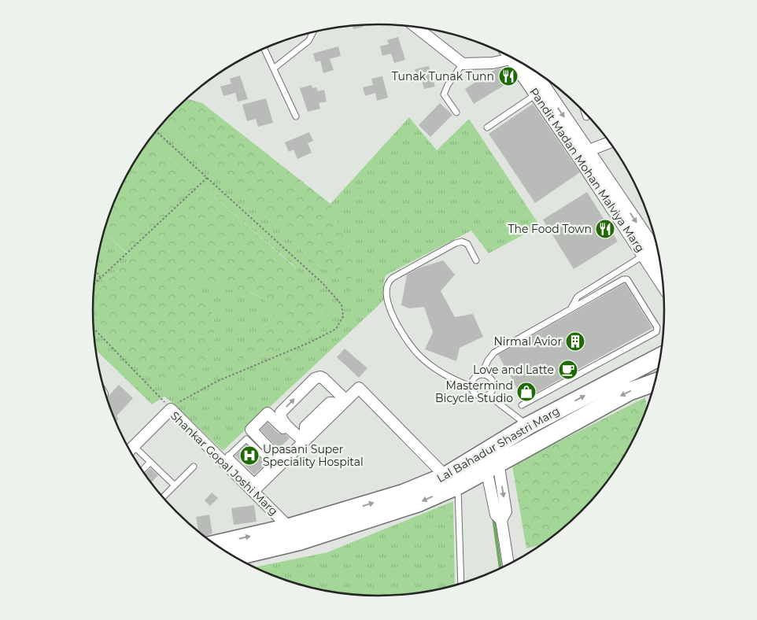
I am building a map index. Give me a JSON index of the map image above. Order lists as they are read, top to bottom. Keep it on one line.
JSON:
{"streets":{"main road":["Lal Bahadur Shastri Marg"],"street":["Pandit Madan Mohan Malviya Marg","Shankar Gopal Joshi Marg"]},"crossings":[["Lal Bahadur Shastri Marg","Shankar Gopal Joshi Marg"]],"places":{"restaurant":["Tunak Tunak Tunn","The Food Town"],"building":["Nirmal Avior"],"cafe":["Love and Latte"],"shop":["Mastermind Bicycle Studio"],"hospital":["Upasani Super Speciality Hospital"]}}
